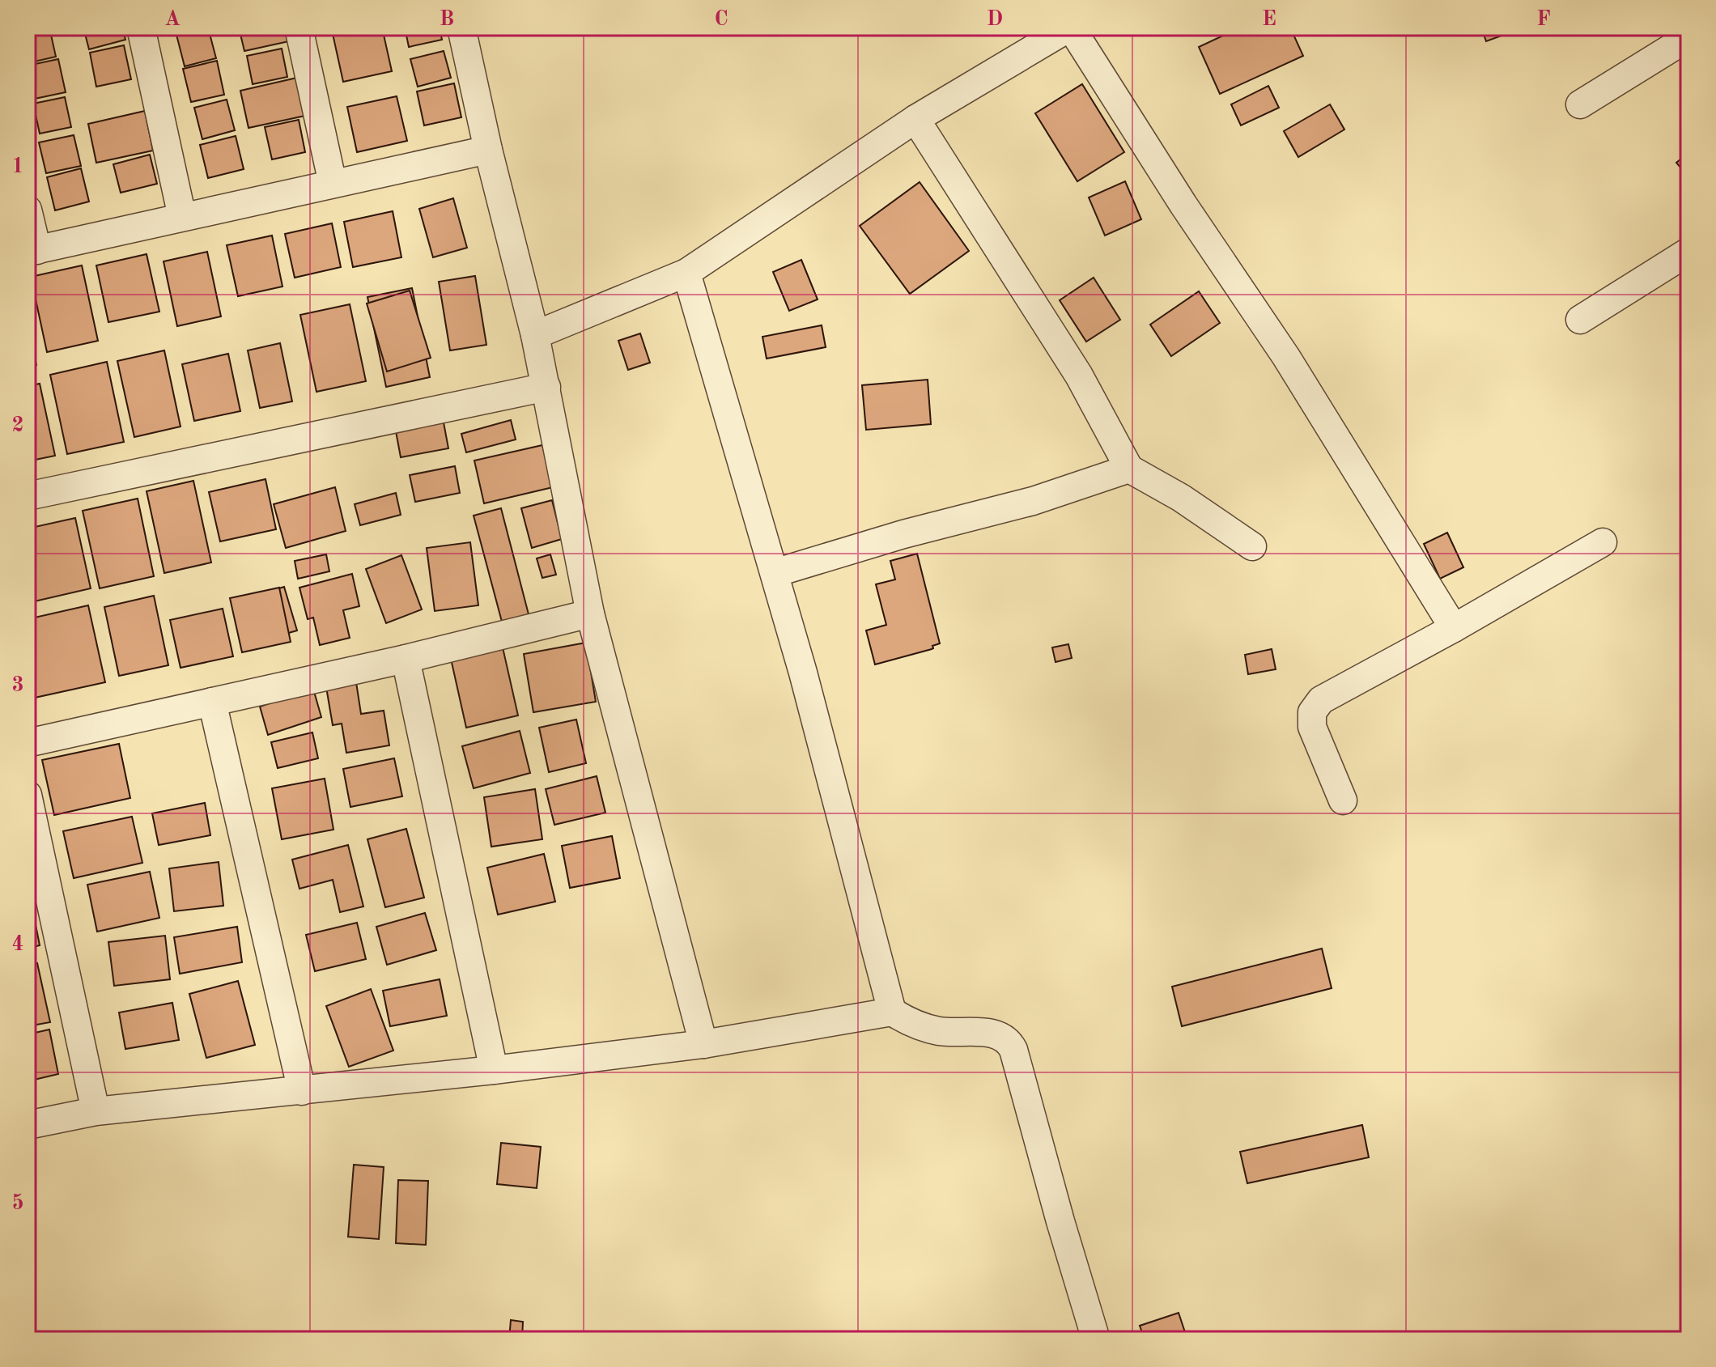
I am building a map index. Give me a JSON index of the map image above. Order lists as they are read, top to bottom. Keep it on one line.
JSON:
{"grid":{"columns":["A","B","C","D","E","F"],"rows":["1","2","3","4","5"]}}
